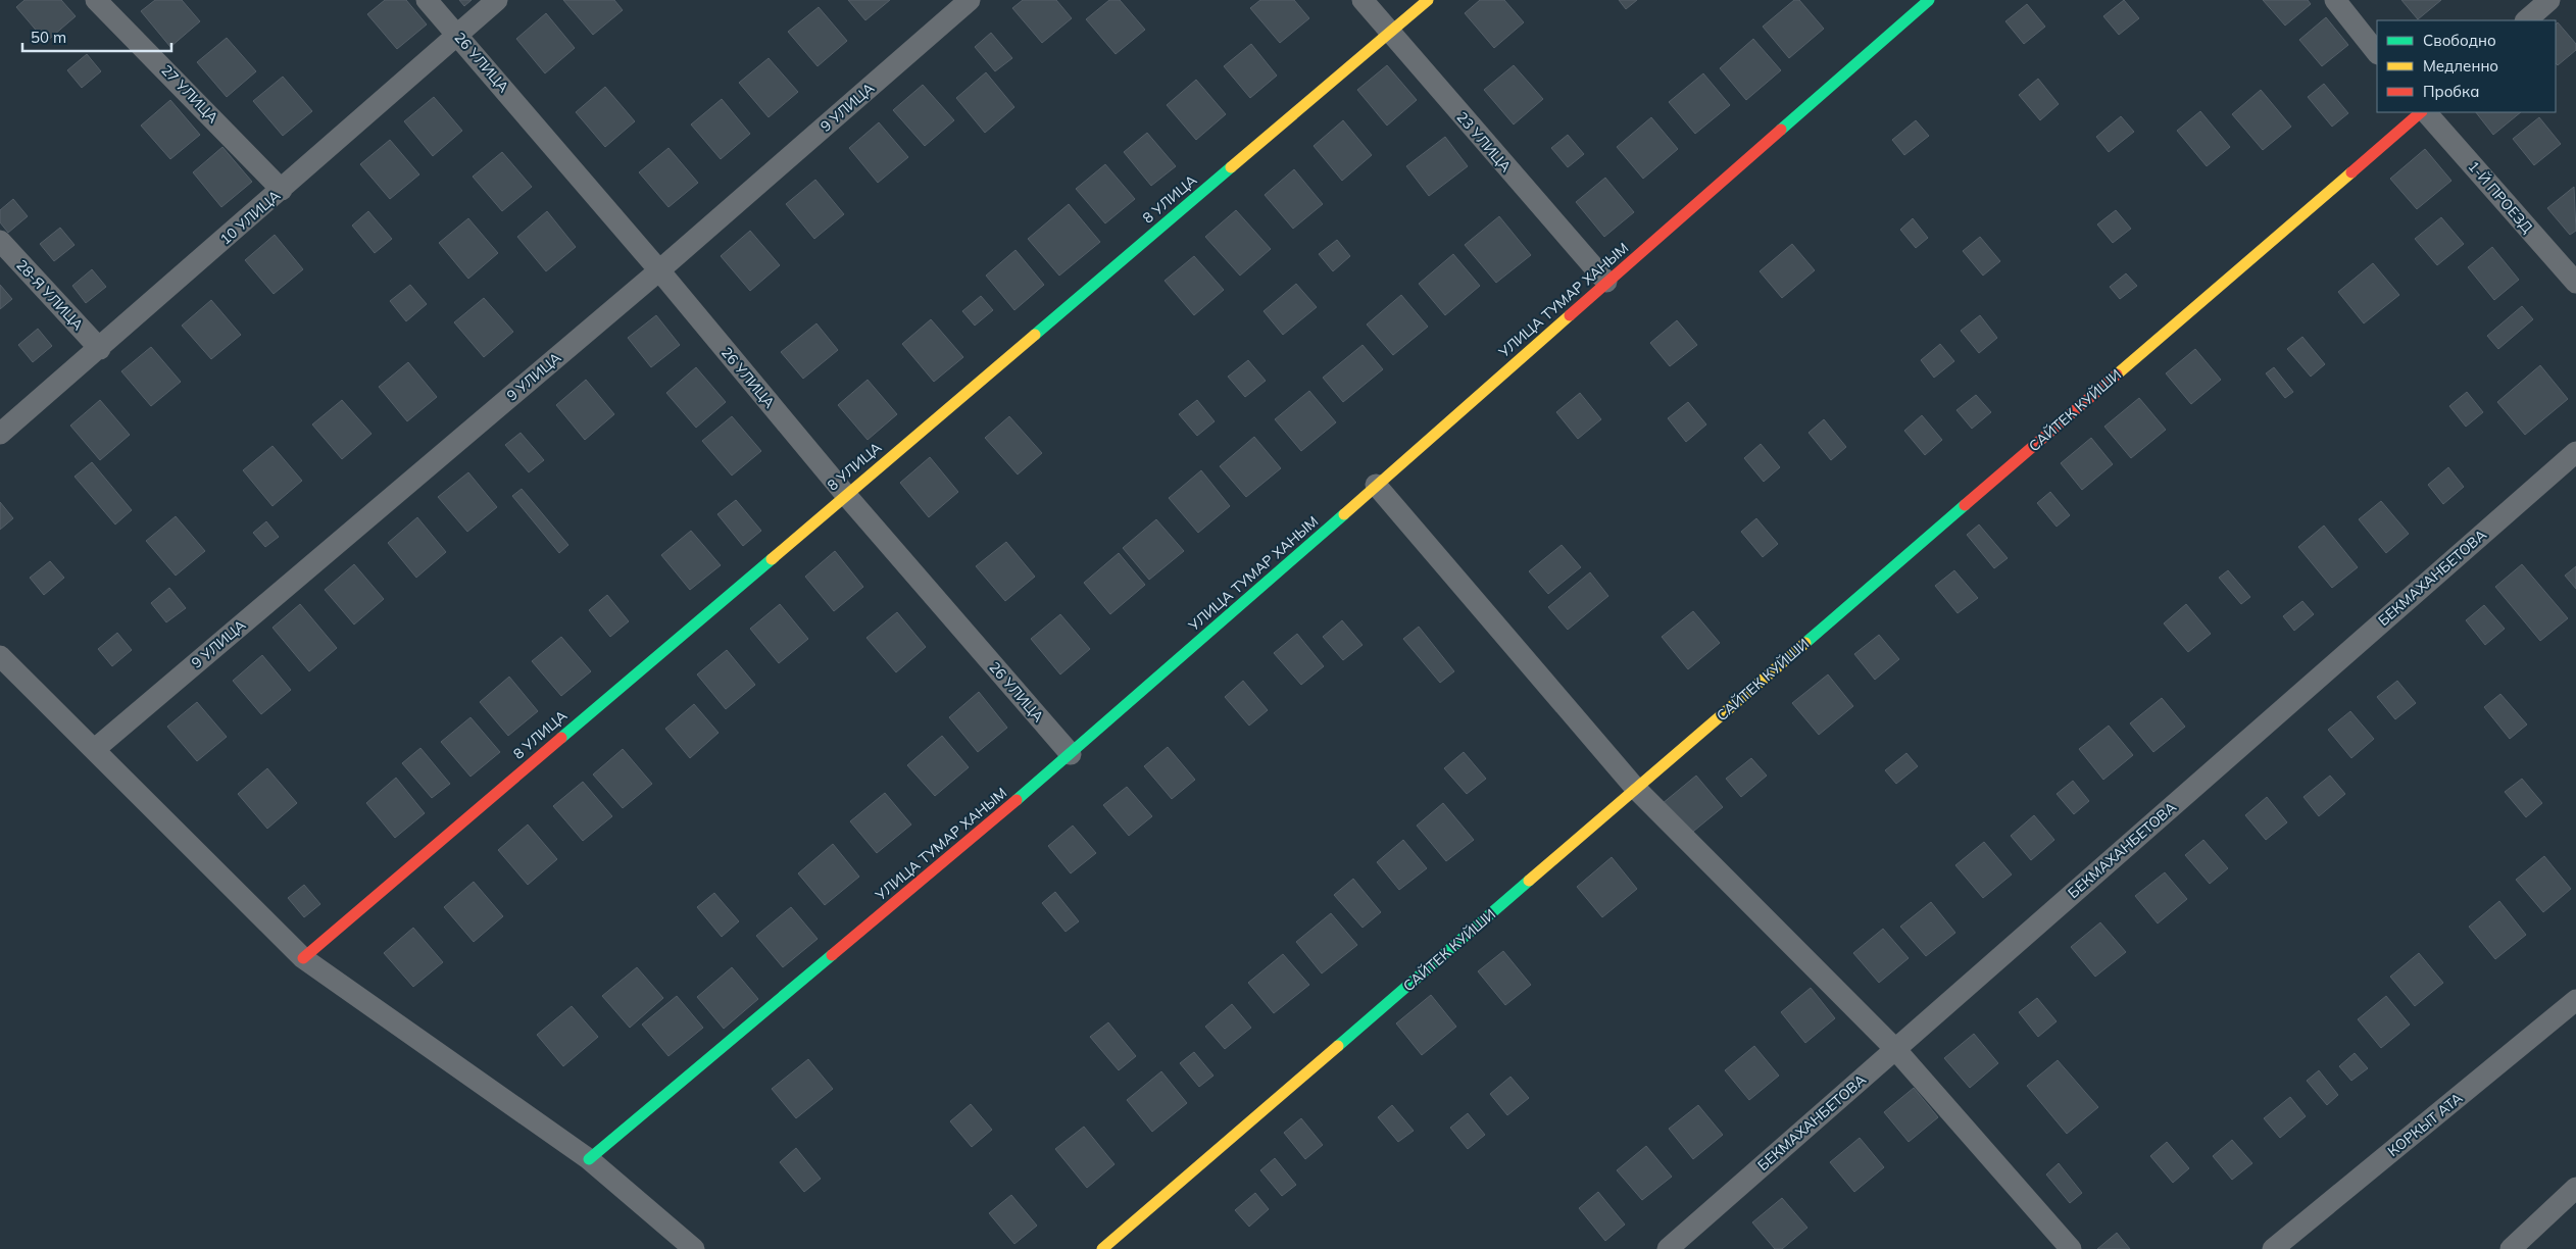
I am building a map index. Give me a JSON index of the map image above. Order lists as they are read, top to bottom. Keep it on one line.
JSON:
{"streets":{"street":["26 УЛИЦА","27 УЛИЦА","9 УЛИЦА","23 УЛИЦА","1-Й ПРОЕЗД","8 УЛИЦА","10 УЛИЦА","28-Я УЛИЦА","УЛИЦА ТУМАР ХАНЫМ","САЙТЕК КУЙШИ","БЕКМАХАНБЕТОВА","КОРКЫТ АТА"]},"crossings":[["26 УЛИЦА","9 УЛИЦА"],["26 УЛИЦА","8 УЛИЦА"],["26 УЛИЦА","10 УЛИЦА"],["26 УЛИЦА","УЛИЦА ТУМАР ХАНЫМ"],["27 УЛИЦА","10 УЛИЦА"],["23 УЛИЦА","8 УЛИЦА"],["23 УЛИЦА","УЛИЦА ТУМАР ХАНЫМ"],["10 УЛИЦА","28-Я УЛИЦА"]],"legend":["Свободно","Медленно","Пробка"],"scale_bar":"50 m"}
